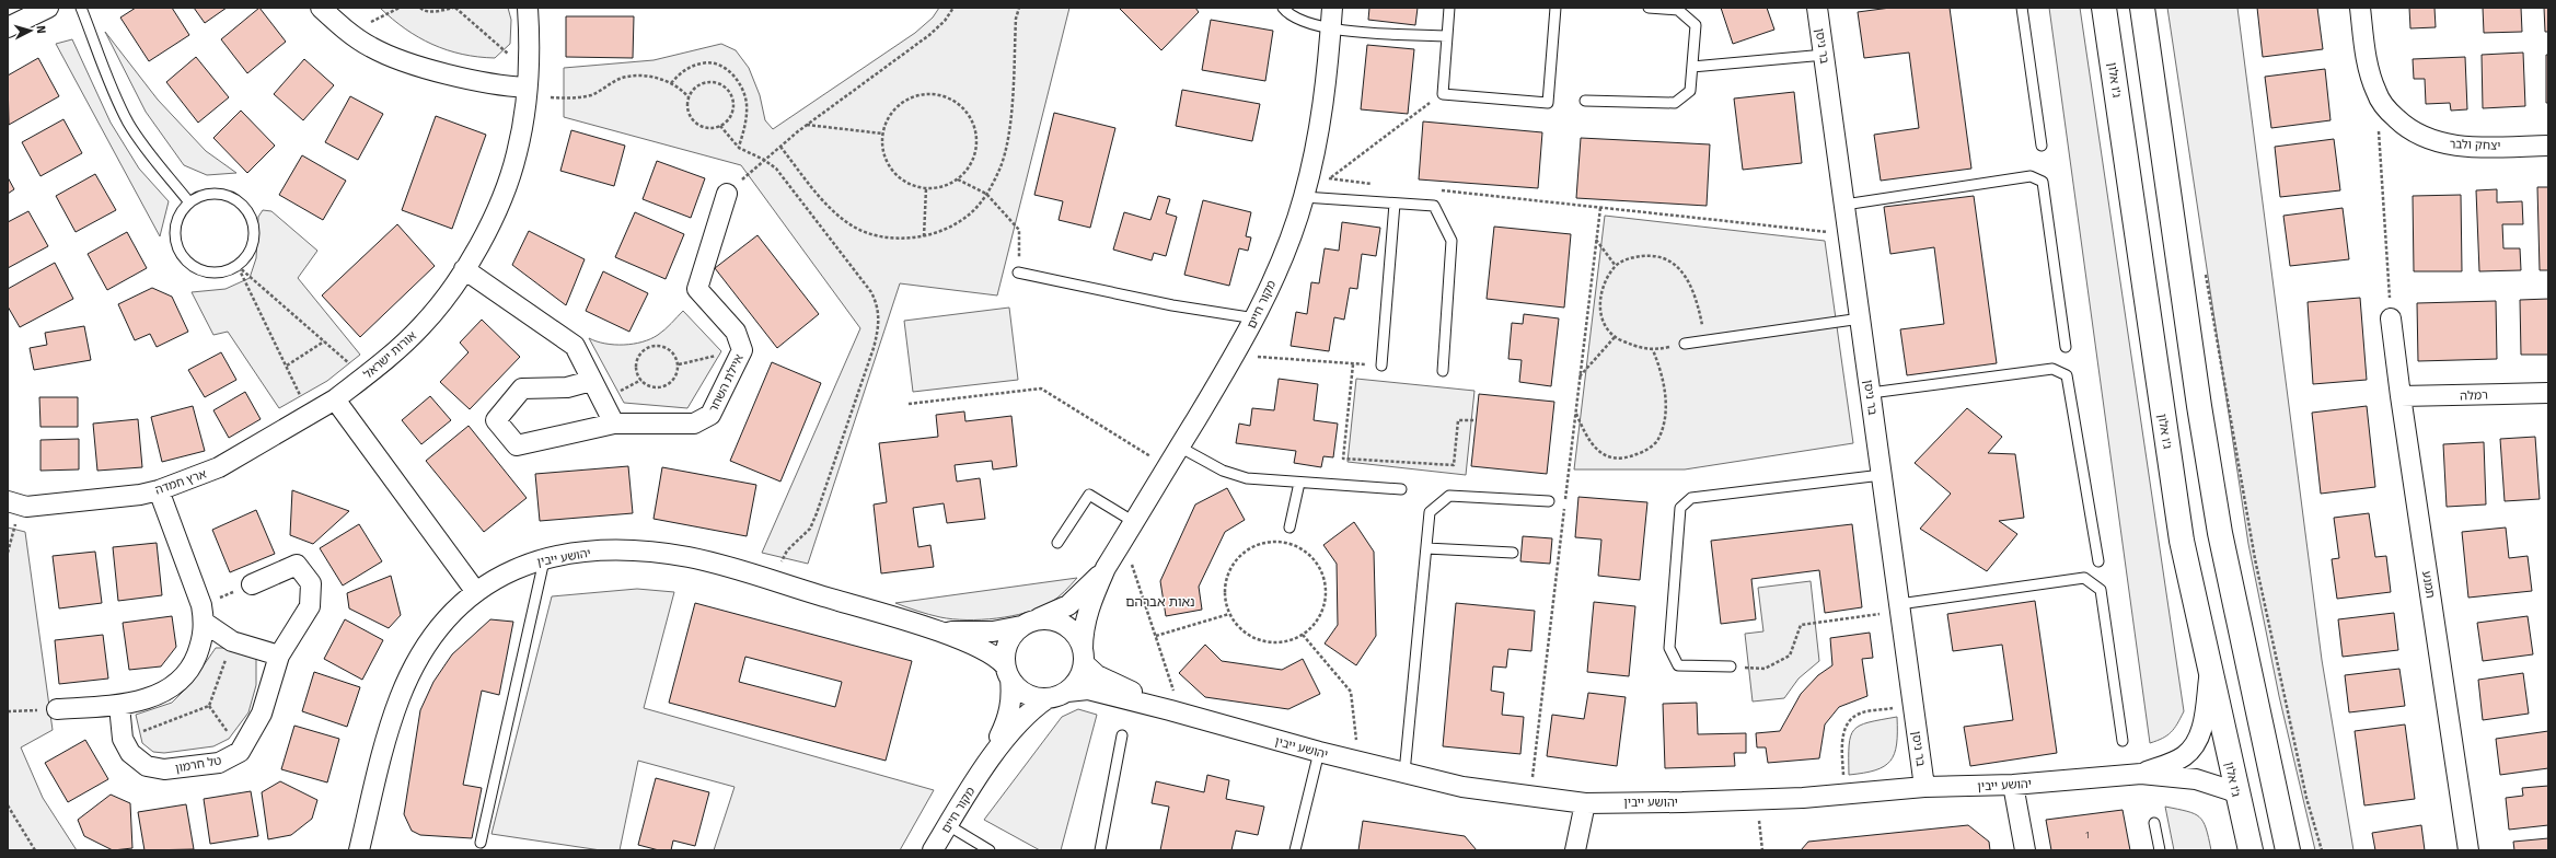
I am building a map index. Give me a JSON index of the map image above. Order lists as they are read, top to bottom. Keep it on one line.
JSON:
{"streets":{"main road":["ג'ו אלון"],"street":["בר ניסן","יצחק ולבר","מקור חיים","אורות ישראל","איילת השחר","רמלה","ארץ חמדה","יהושע ייבין","תמנע","טל חרמון"]},"crossings":[["בר ניסן","יהושע ייבין"],["ג'ו אלון","יהושע ייבין"],["מקור חיים","יהושע ייבין"],["אורות ישראל","ארץ חמדה"],["רמלה","תמנע"]],"districts":["נאות אברהם"],"house_numbers":["1"],"north":"right"}
